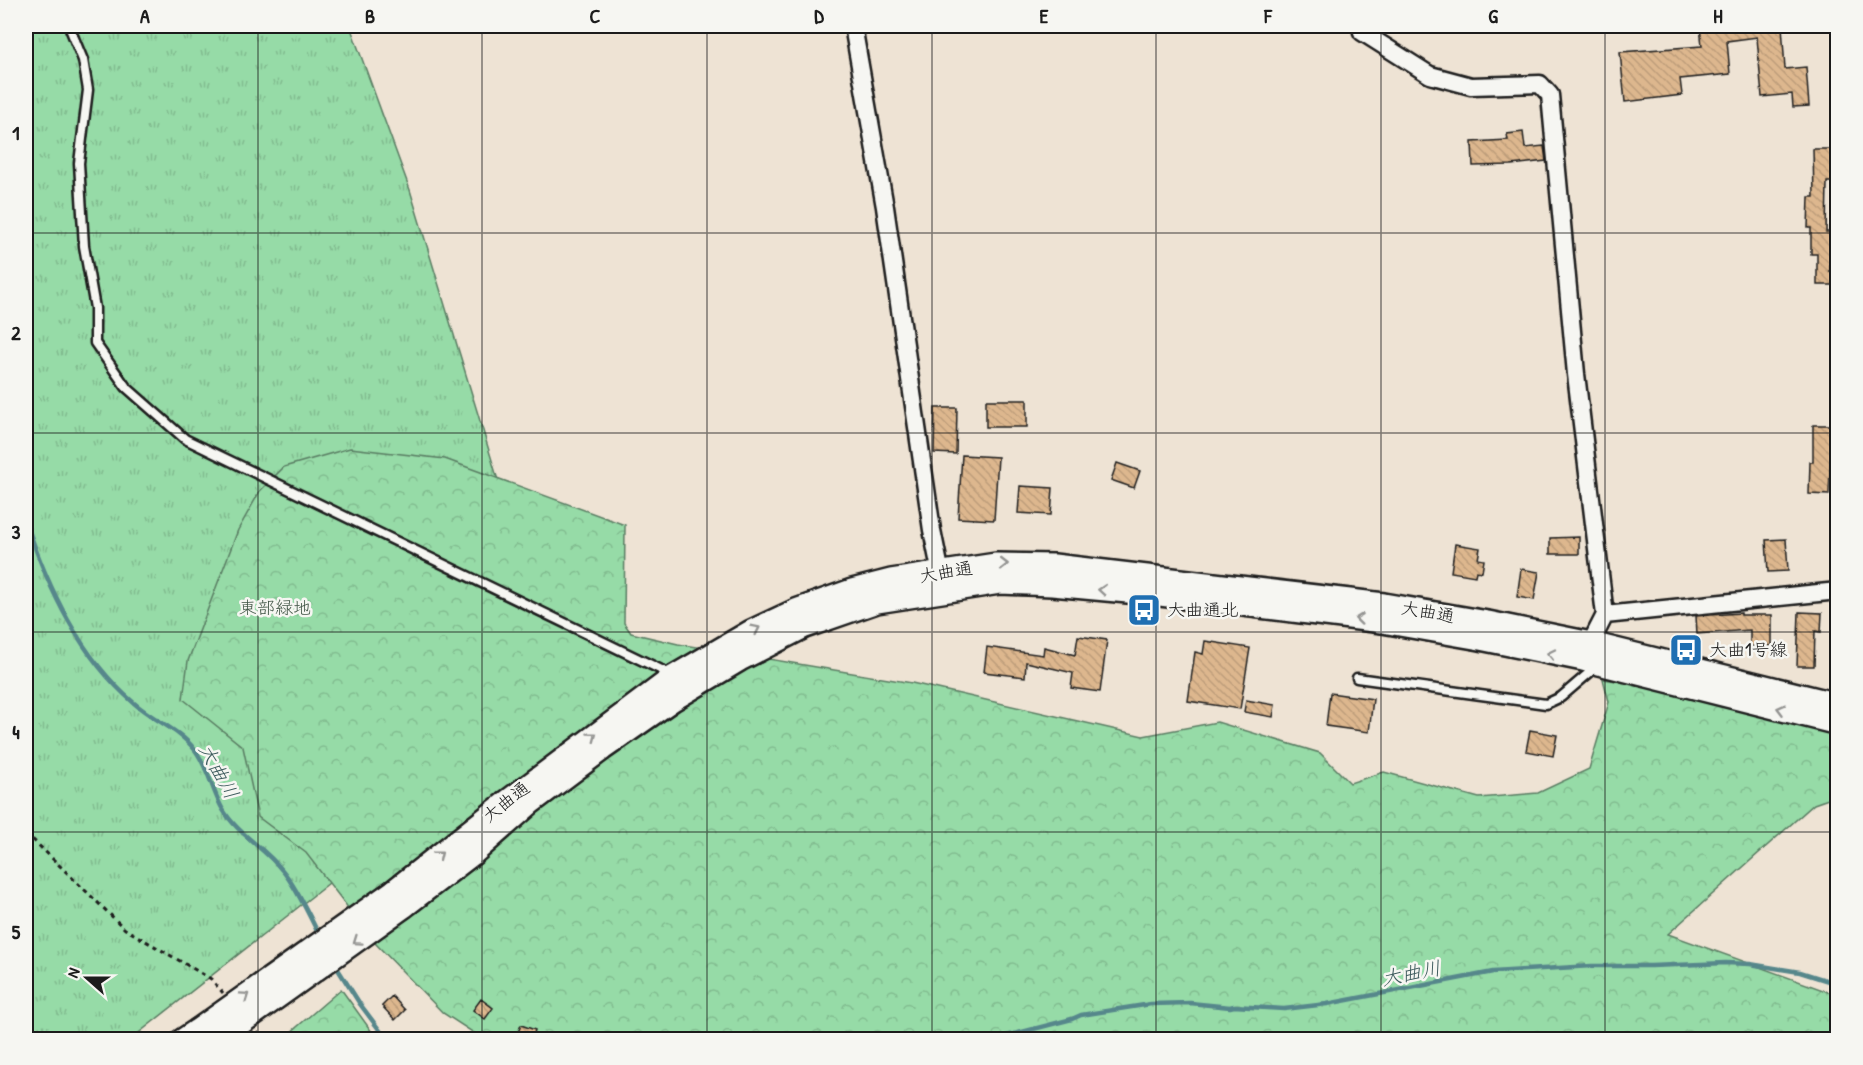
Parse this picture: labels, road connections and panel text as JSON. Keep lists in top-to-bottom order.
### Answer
{
  "streets": {
    "street": ["大曲通"]
  },
  "water": ["大曲川"],
  "parks": ["東部緑地"],
  "places": {
    "bus stop": ["大曲通北", "大曲1号線"]
  },
  "north": "left",
  "grid": {
    "columns": [
      "A",
      "B",
      "C",
      "D",
      "E",
      "F",
      "G",
      "H"
    ],
    "rows": [
      "1",
      "2",
      "3",
      "4",
      "5"
    ]
  }
}
